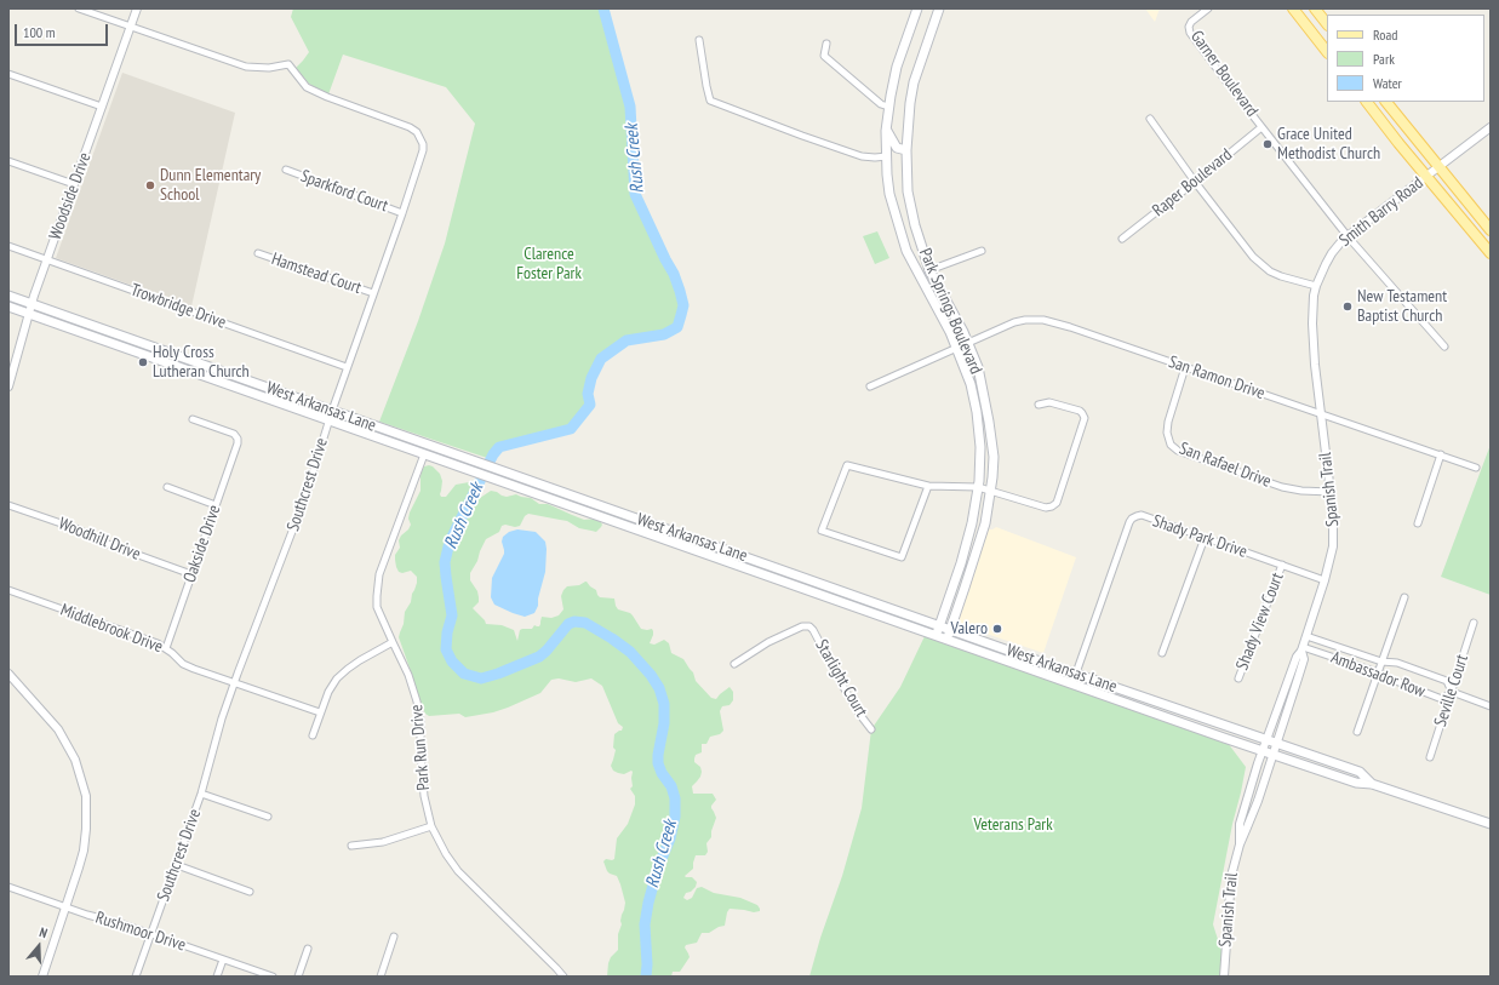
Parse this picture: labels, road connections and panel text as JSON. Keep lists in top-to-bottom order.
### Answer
{
  "streets": {
    "main road": ["Park Springs Boulevard", "West Arkansas Lane"],
    "street": [
      "Garner Boulevard",
      "Raper Boulevard",
      "Sparkford Court",
      "Woodside Drive",
      "Smith Barry Road",
      "Hamstead Court",
      "Trowbridge Drive",
      "San Ramon Drive",
      "San Rafael Drive",
      "Southcrest Drive",
      "Spanish Trail",
      "Shady Park Drive",
      "Woodhill Drive",
      "Oakside Drive",
      "Shady View Court",
      "Middlebrook Drive",
      "Ambassador Row",
      "Starlight Court",
      "Seville Court",
      "Park Run Drive",
      "Rushmoor Drive"
    ]
  },
  "crossings": [
    ["Garner Boulevard", "Raper Boulevard"],
    ["Garner Boulevard", "Smith Barry Road"],
    ["Sparkford Court", "Southcrest Drive"],
    ["Woodside Drive", "Trowbridge Drive"],
    ["Woodside Drive", "West Arkansas Lane"],
    ["Woodside Drive", "Southcrest Drive"],
    ["Smith Barry Road", "Spanish Trail"],
    ["Hamstead Court", "Southcrest Drive"],
    ["Trowbridge Drive", "Southcrest Drive"],
    ["Park Springs Boulevard", "San Ramon Drive"],
    ["Park Springs Boulevard", "West Arkansas Lane"],
    ["San Ramon Drive", "San Rafael Drive"],
    ["San Ramon Drive", "Spanish Trail"],
    ["West Arkansas Lane", "Southcrest Drive"],
    ["West Arkansas Lane", "Spanish Trail"],
    ["West Arkansas Lane", "Shady Park Drive"],
    ["West Arkansas Lane", "Park Run Drive"],
    ["San Rafael Drive", "Spanish Trail"],
    ["Southcrest Drive", "Middlebrook Drive"],
    ["Southcrest Drive", "Rushmoor Drive"],
    ["Spanish Trail", "Shady Park Drive"],
    ["Spanish Trail", "Ambassador Row"],
    ["Shady Park Drive", "Shady View Court"],
    ["Woodhill Drive", "Oakside Drive"],
    ["Oakside Drive", "Middlebrook Drive"],
    ["Ambassador Row", "Seville Court"]
  ],
  "water": ["Rush Creek"],
  "parks": ["Clarence Foster Park", "Veterans Park"],
  "places": [
    "Grace United Methodist Church",
    "Dunn Elementary School",
    "New Testament Baptist Church",
    "Holy Cross Lutheran Church",
    "Valero"
  ],
  "legend": ["Road", "Park", "Water"],
  "scale_bar": "100 m",
  "north": "top"
}
